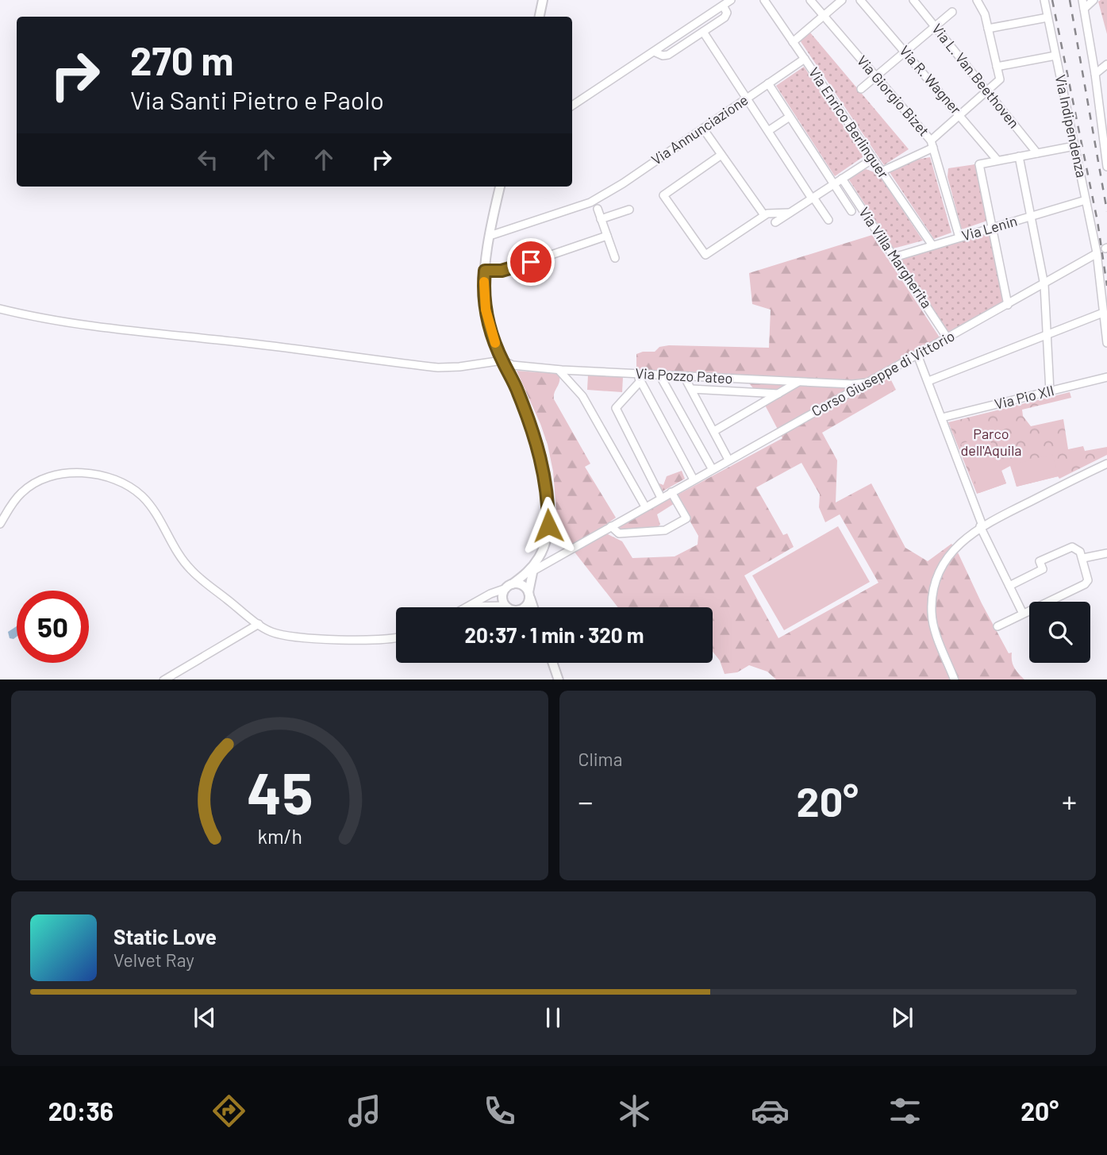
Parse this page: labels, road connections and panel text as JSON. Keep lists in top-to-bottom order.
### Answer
{
  "streets": {
    "street": [
      "Via L. Van Beethoven",
      "Via R. Wagner",
      "Via Giorgio Bizet",
      "Via Enrico Berlinguer",
      "Via Indipendenza",
      "Via Annunciazione",
      "Via Lenin",
      "Via Villa Margherita",
      "Corso Giuseppe di Vittorio",
      "Via Pozzo Pateo",
      "Via Pio XII"
    ]
  },
  "crossings": [
    ["Via Giorgio Bizet", "Via Lenin"],
    ["Via Enrico Berlinguer", "Via Annunciazione"],
    ["Via Enrico Berlinguer", "Via Lenin"],
    ["Via Indipendenza", "Via Lenin"],
    ["Via Indipendenza", "Corso Giuseppe di Vittorio"],
    ["Via Annunciazione", "Via Villa Margherita"],
    ["Via Lenin", "Via Villa Margherita"],
    ["Via Villa Margherita", "Corso Giuseppe di Vittorio"],
    ["Corso Giuseppe di Vittorio", "Via Pozzo Pateo"]
  ],
  "parks": ["Parco dell'Aquila"],
  "page": {
    "turn": ["270 m", "Via Santi Pietro e Paolo"],
    "limit": "50",
    "trip": "20:37 · 1 min · 320 m",
    "tile": "Clima",
    "heat": ["−", "20°", "+"],
    "song": ["Static Love", "Velvet Ray"],
    "tabs": ["20:36", "20°"],
    "gauge": ["45", "km/h"]
  }
}
